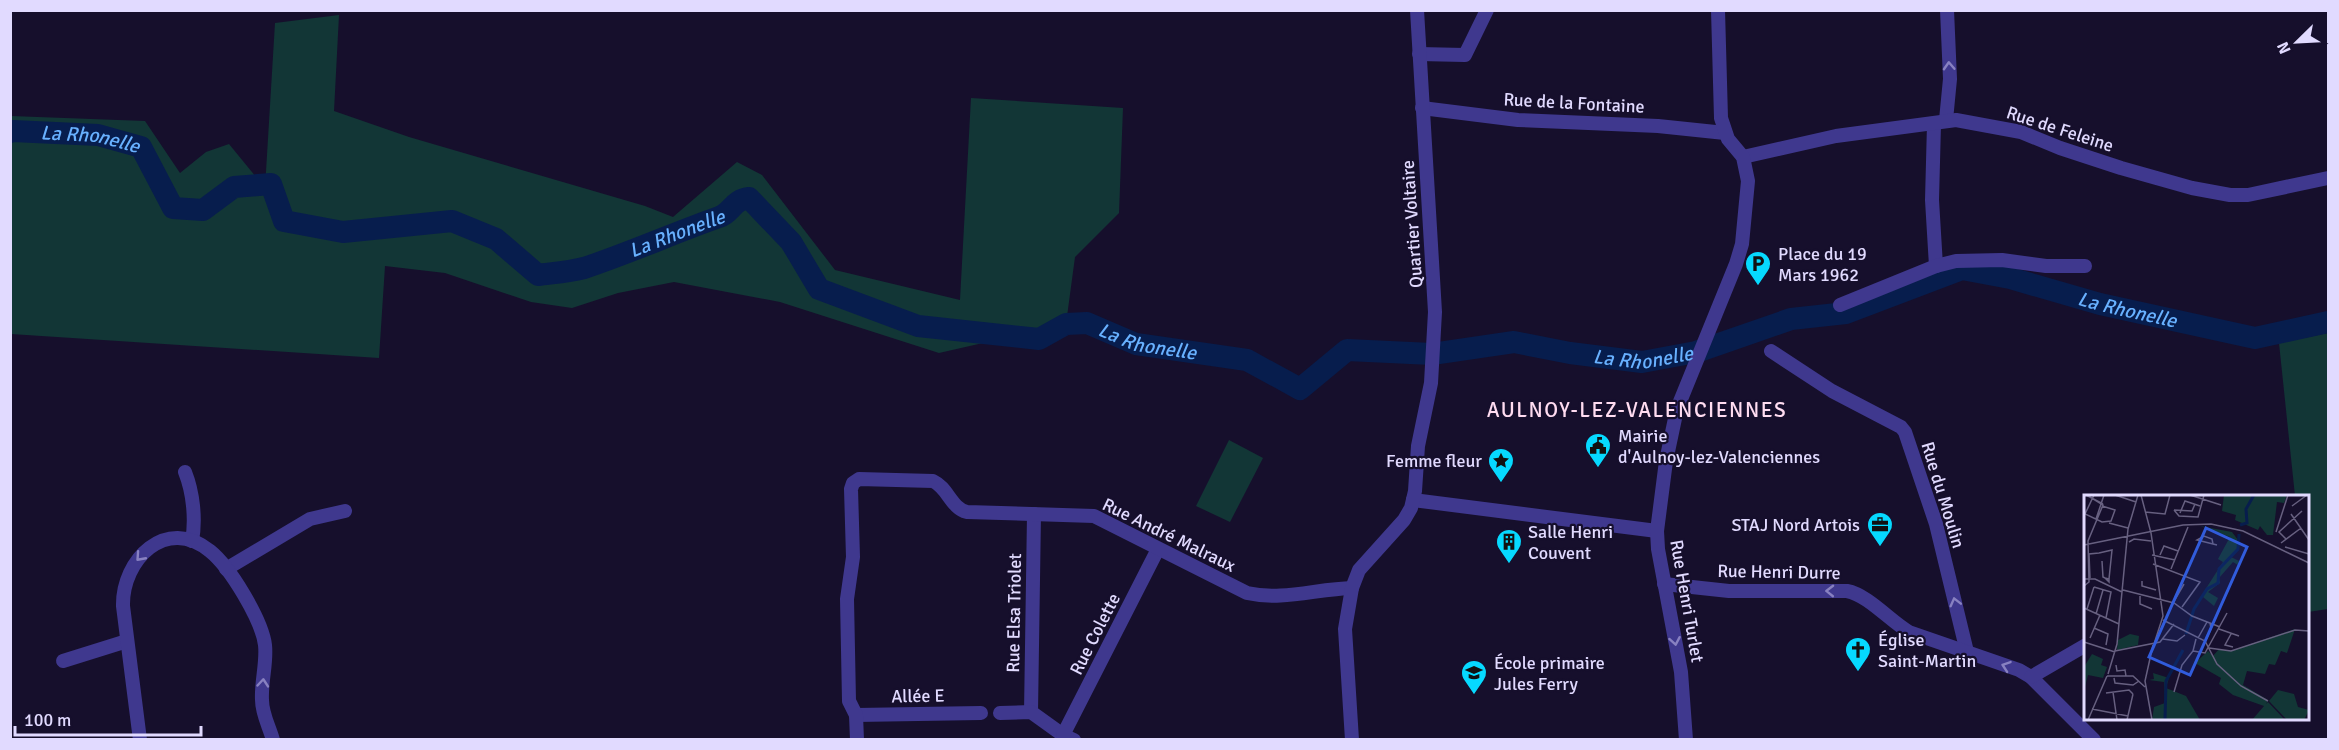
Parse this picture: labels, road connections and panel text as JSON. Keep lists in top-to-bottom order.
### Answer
{
  "streets": {
    "street": [
      "Rue de la Fontaine",
      "Rue de Feleine",
      "Quartier Voltaire",
      "Rue du Moulin",
      "Rue André Malraux",
      "Rue Henri Durre",
      "Rue Henri Turlet",
      "Rue Elsa Triolet",
      "Rue Colette",
      "Allée E"
    ]
  },
  "crossings": [
    ["Rue de la Fontaine", "Quartier Voltaire"],
    ["Rue de Feleine", "Rue Henri Turlet"],
    ["Rue du Moulin", "Rue Henri Durre"],
    ["Rue André Malraux", "Rue Elsa Triolet"],
    ["Rue André Malraux", "Rue Colette"],
    ["Rue André Malraux", "Allée E"],
    ["Rue Henri Durre", "Rue Henri Turlet"]
  ],
  "one_way": ["Rue du Moulin", "Rue Henri Durre"],
  "districts": ["AULNOY-LEZ-VALENCIENNES"],
  "water": ["La Rhonelle"],
  "places": {
    "parking": ["Place du 19 Mars 1962"],
    "public building": ["Mairie d'Aulnoy-lez-Valenciennes"],
    "place": ["Femme fleur"],
    "office": ["STAJ Nord Artois"],
    "building": ["Salle Henri Couvent"],
    "church": ["Église Saint-Martin"],
    "school or university": ["École primaire Jules Ferry"]
  },
  "scale_bar": "100 m",
  "north": "bottom left"
}
